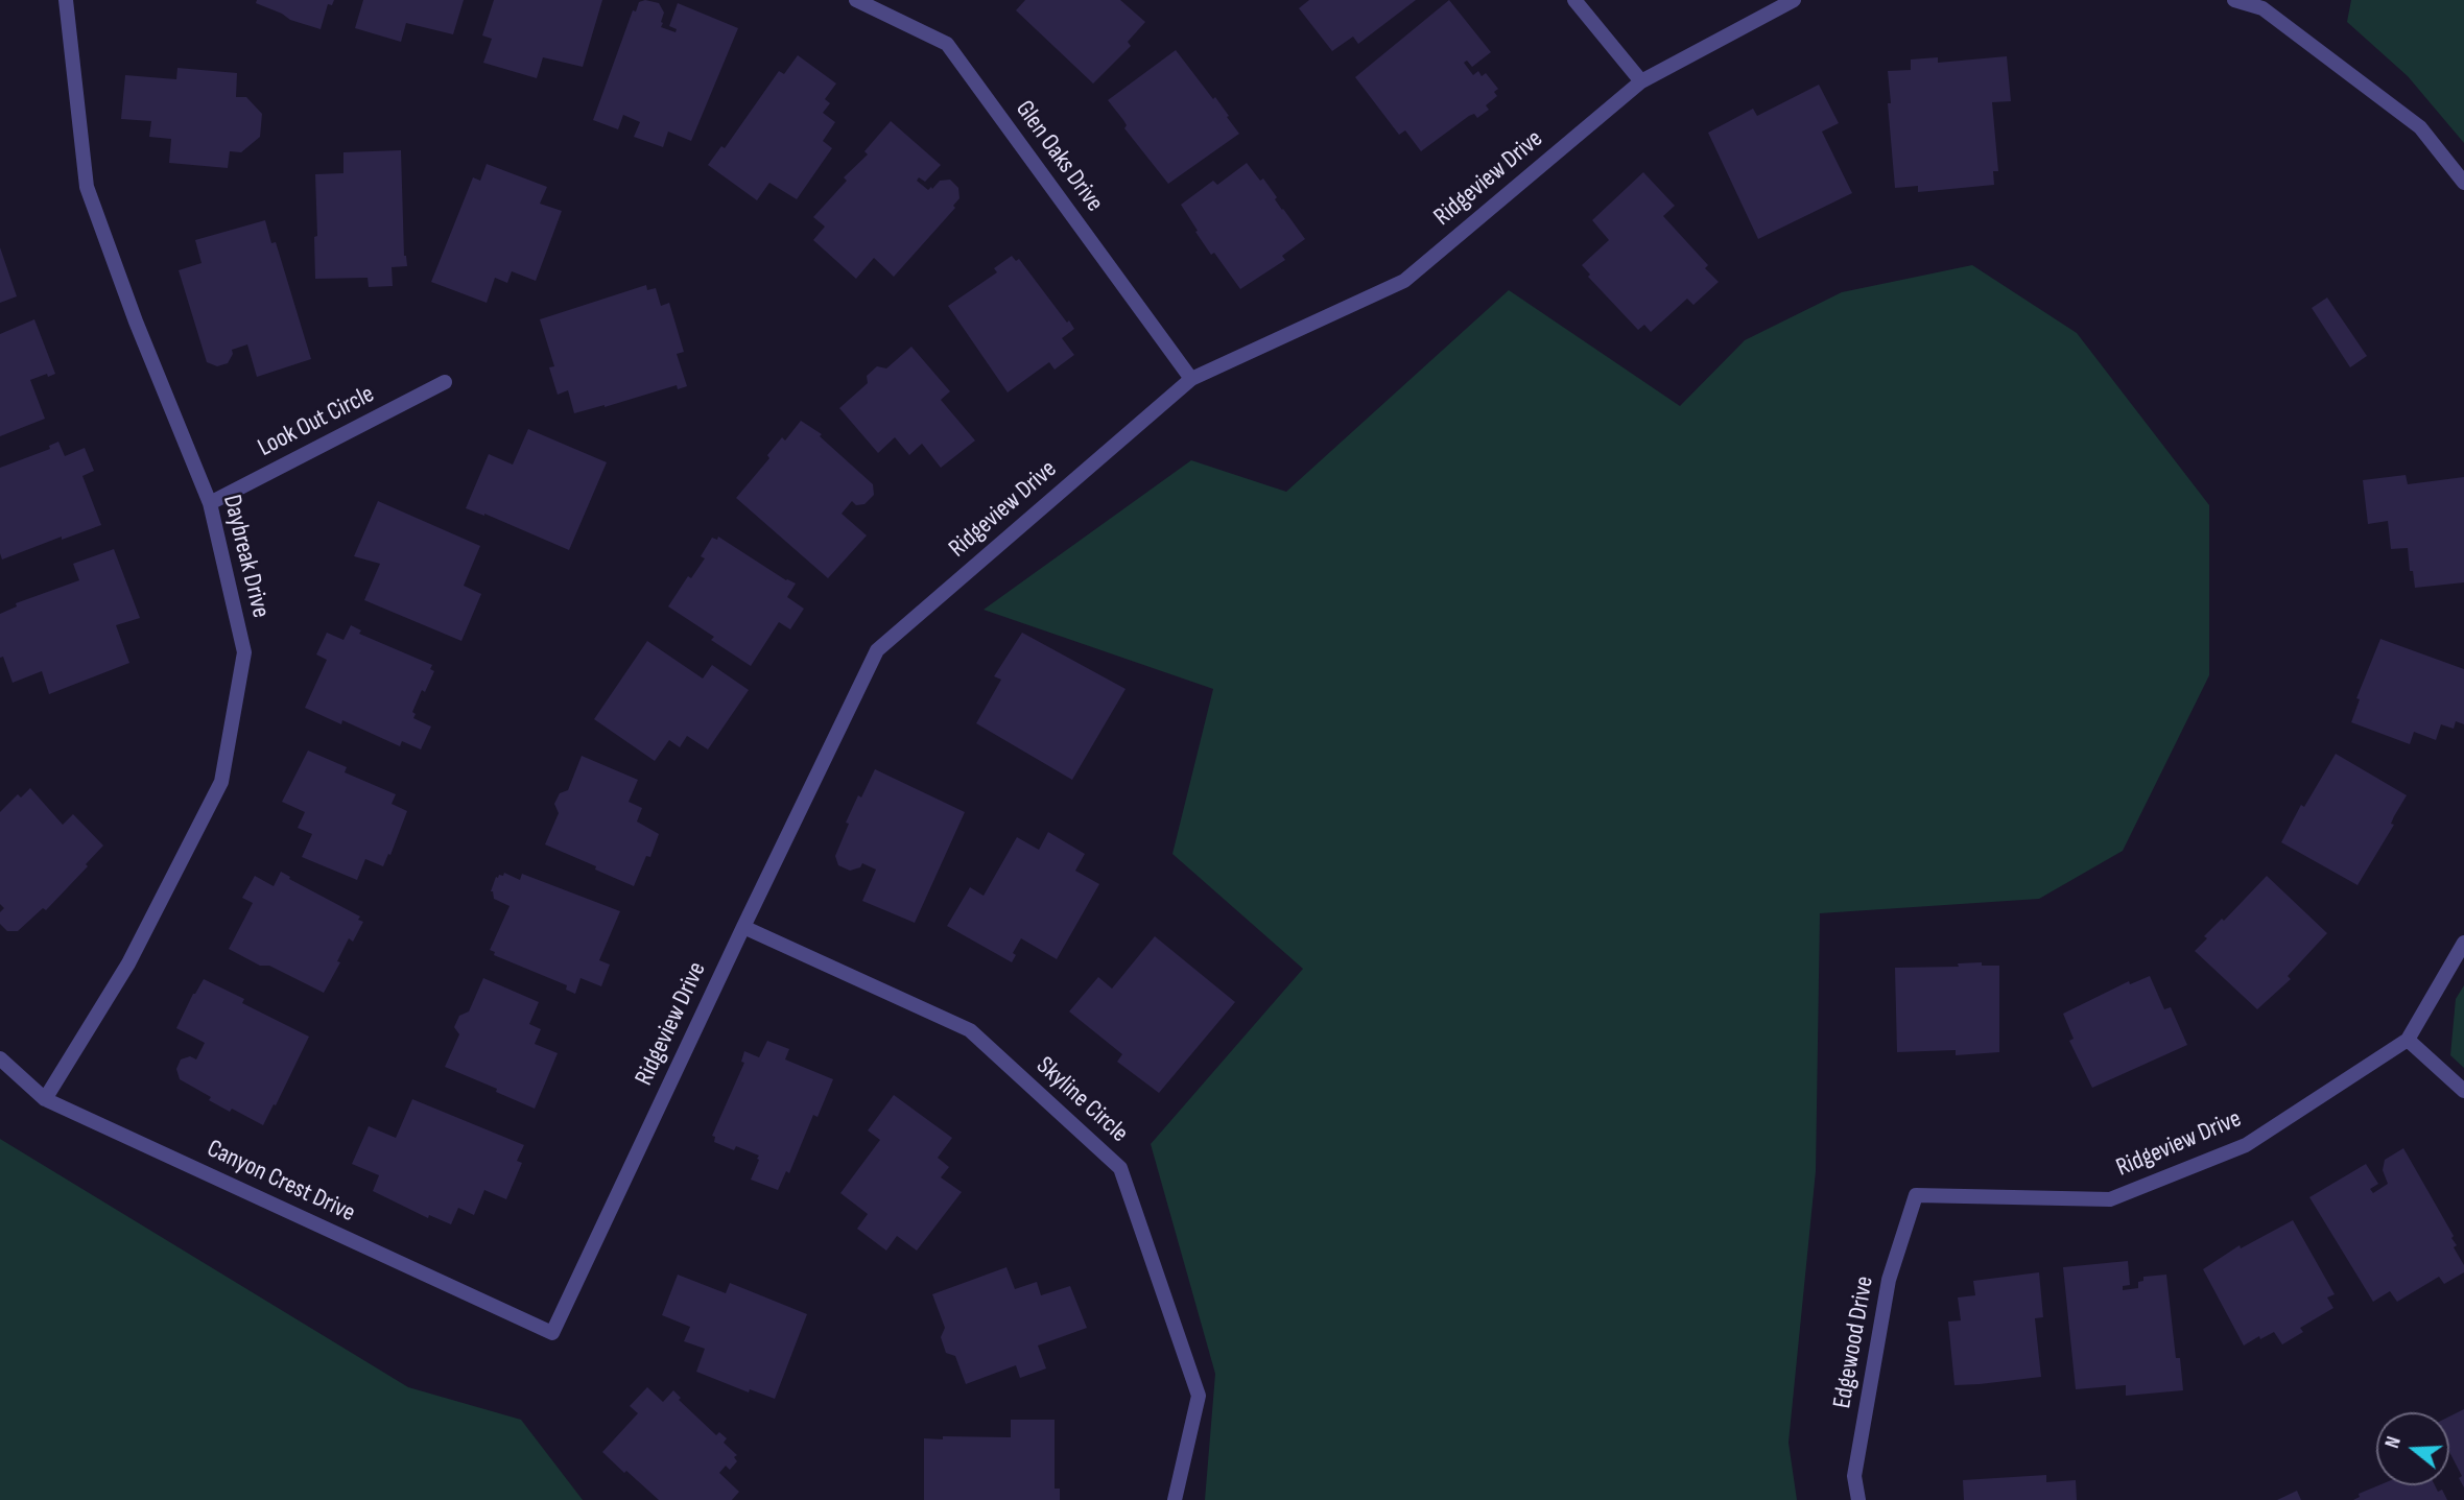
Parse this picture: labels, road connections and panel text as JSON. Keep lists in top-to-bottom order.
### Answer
{
  "streets": {
    "street": [
      "Glen Oaks Drive",
      "Ridgeview Drive",
      "Look Out Circle",
      "Daybreak Drive",
      "Skyline Circle",
      "Canyon Crest Drive",
      "Edgewood Drive"
    ]
  },
  "crossings": [
    ["Glen Oaks Drive", "Ridgeview Drive"],
    ["Ridgeview Drive", "Skyline Circle"],
    ["Ridgeview Drive", "Canyon Crest Drive"],
    ["Ridgeview Drive", "Edgewood Drive"],
    ["Look Out Circle", "Daybreak Drive"],
    ["Daybreak Drive", "Canyon Crest Drive"]
  ],
  "north": "left"
}
